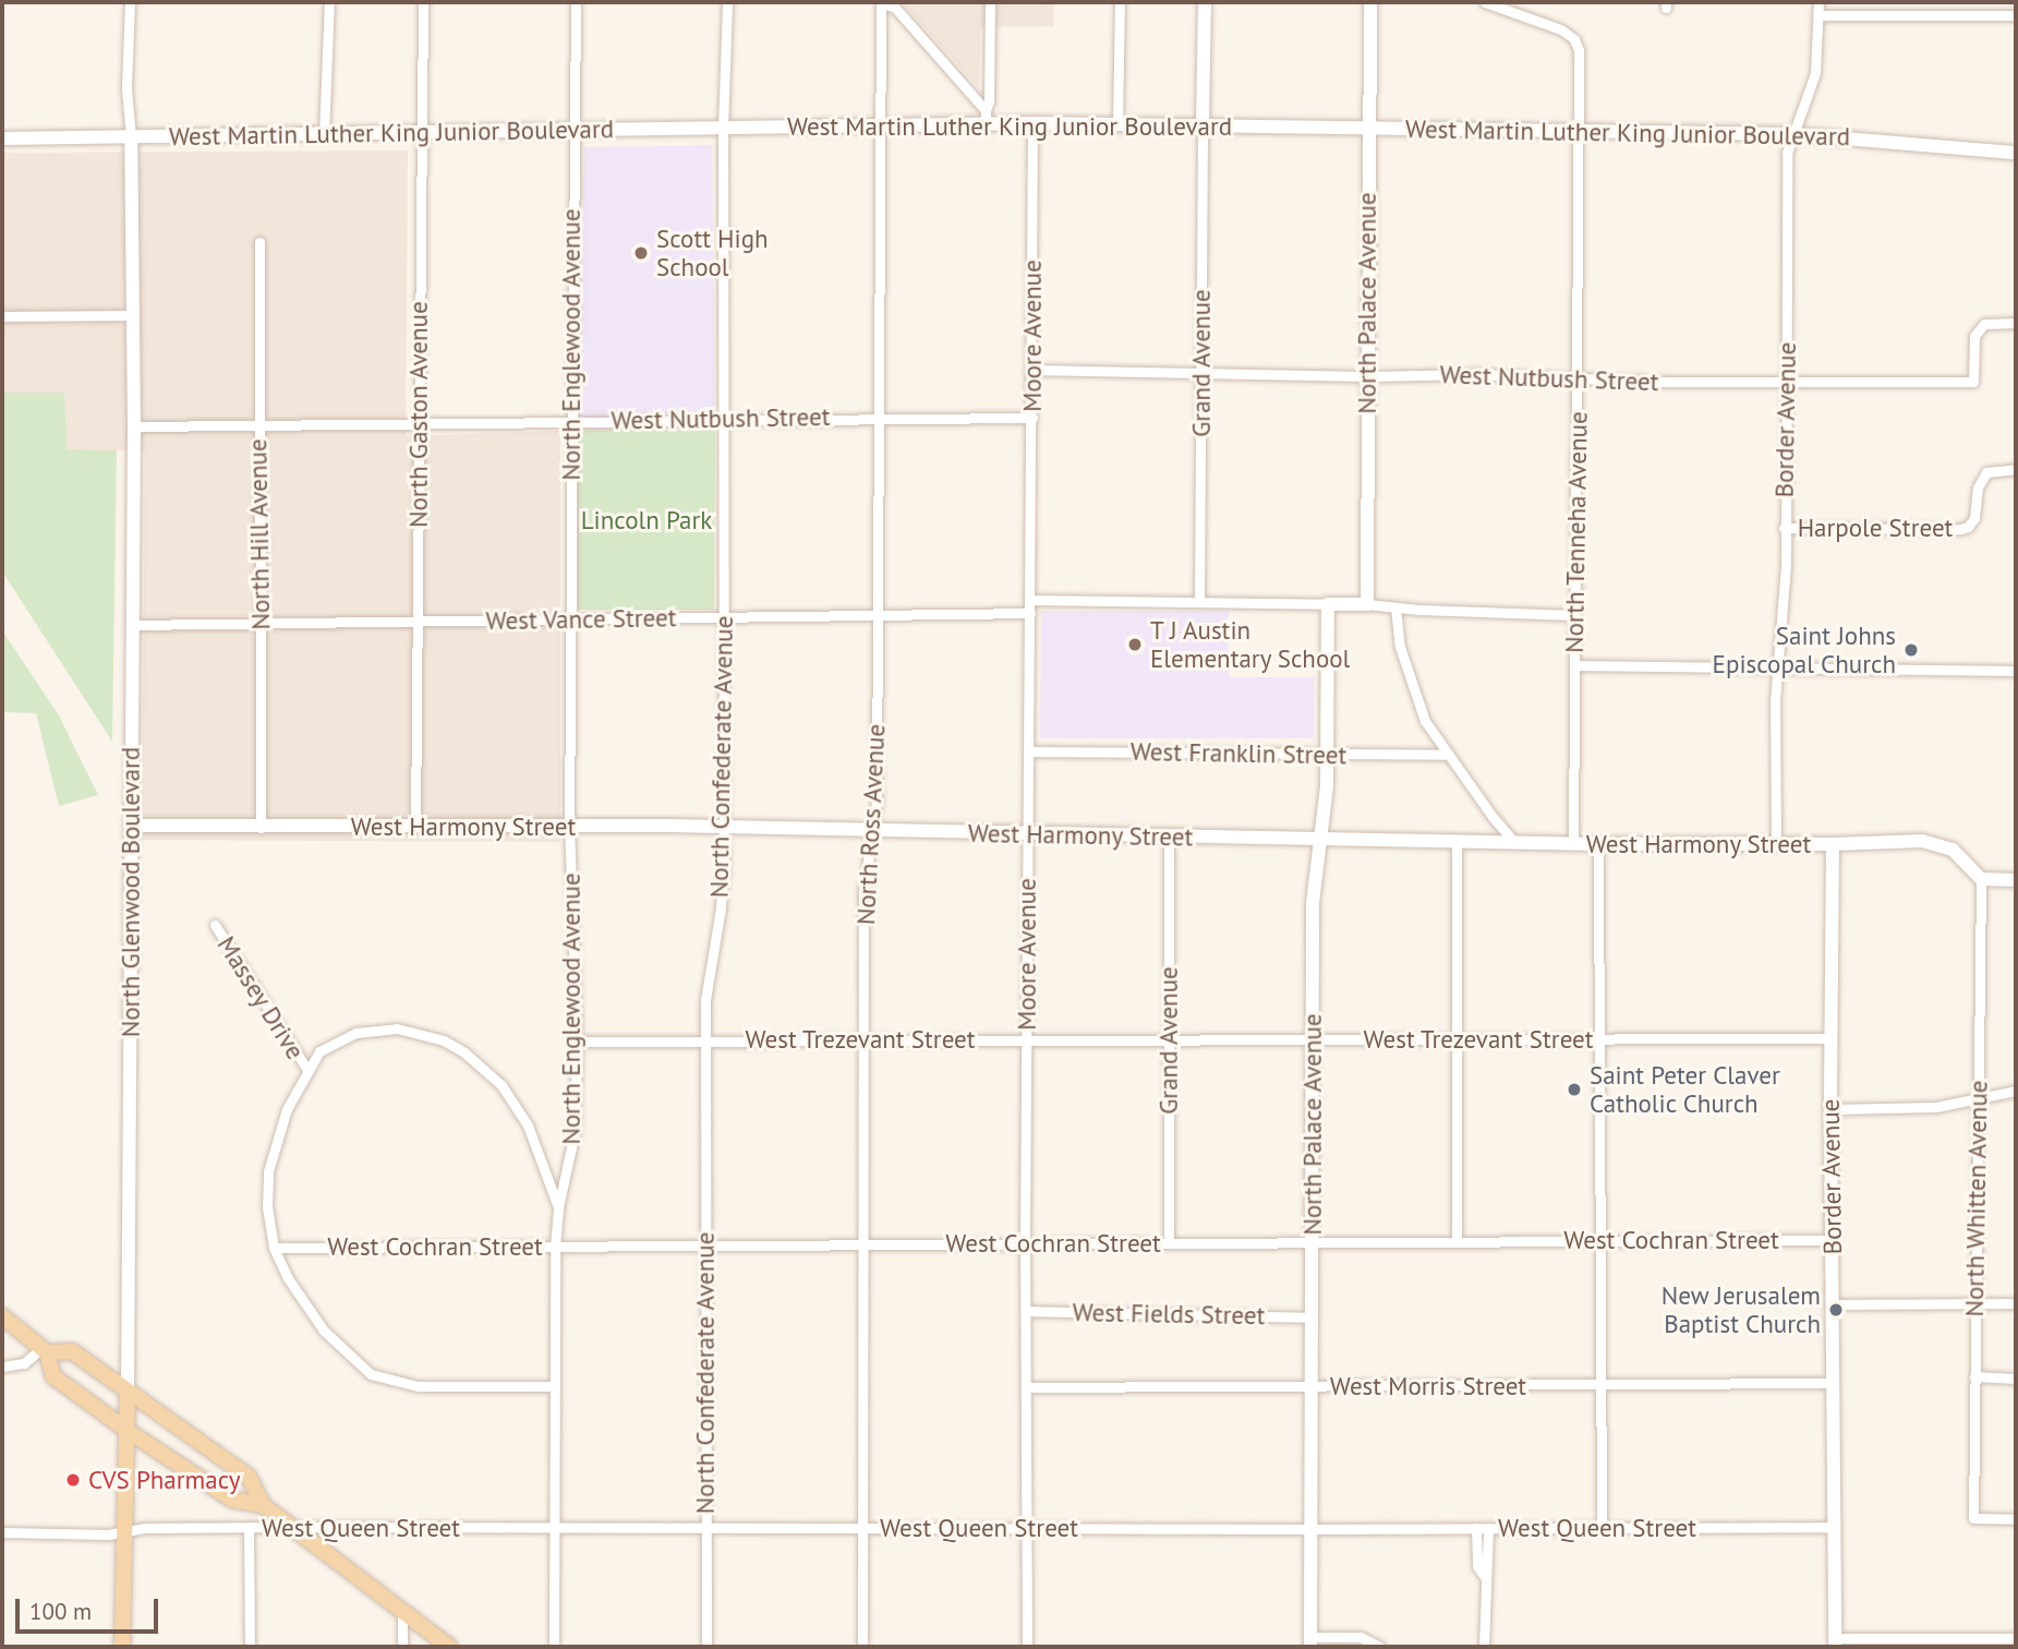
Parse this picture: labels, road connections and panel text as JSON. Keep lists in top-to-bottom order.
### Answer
{
  "streets": {
    "main road": ["North Glenwood Boulevard"],
    "street": [
      "West Martin Luther King Junior Boulevard",
      "North Palace Avenue",
      "Moore Avenue",
      "North Englewood Avenue",
      "Grand Avenue",
      "West Nutbush Street",
      "North Gaston Avenue",
      "Border Avenue",
      "Harpole Street",
      "North Tenneha Avenue",
      "North Hill Avenue",
      "West Vance Street",
      "West Franklin Street",
      "North Confederate Avenue",
      "North Ross Avenue",
      "West Harmony Street",
      "Massey Drive",
      "West Trezevant Street",
      "North Whitten Avenue",
      "West Cochran Street",
      "West Fields Street",
      "West Morris Street",
      "West Queen Street"
    ]
  },
  "crossings": [
    ["West Martin Luther King Junior Boulevard", "North Palace Avenue"],
    ["West Martin Luther King Junior Boulevard", "Moore Avenue"],
    ["West Martin Luther King Junior Boulevard", "North Englewood Avenue"],
    ["West Martin Luther King Junior Boulevard", "Grand Avenue"],
    ["West Martin Luther King Junior Boulevard", "North Gaston Avenue"],
    ["West Martin Luther King Junior Boulevard", "Border Avenue"],
    ["West Martin Luther King Junior Boulevard", "North Tenneha Avenue"],
    ["West Martin Luther King Junior Boulevard", "North Confederate Avenue"],
    ["West Martin Luther King Junior Boulevard", "North Ross Avenue"],
    ["West Martin Luther King Junior Boulevard", "North Glenwood Boulevard"],
    ["North Palace Avenue", "West Nutbush Street"],
    ["North Palace Avenue", "West Franklin Street"],
    ["North Palace Avenue", "West Harmony Street"],
    ["North Palace Avenue", "West Trezevant Street"],
    ["North Palace Avenue", "West Cochran Street"],
    ["North Palace Avenue", "West Fields Street"],
    ["North Palace Avenue", "West Morris Street"],
    ["North Palace Avenue", "West Queen Street"],
    ["Moore Avenue", "West Nutbush Street"],
    ["Moore Avenue", "West Vance Street"],
    ["Moore Avenue", "West Franklin Street"],
    ["Moore Avenue", "West Harmony Street"],
    ["Moore Avenue", "West Trezevant Street"],
    ["Moore Avenue", "West Cochran Street"],
    ["Moore Avenue", "West Fields Street"],
    ["Moore Avenue", "West Morris Street"],
    ["Moore Avenue", "West Queen Street"],
    ["North Englewood Avenue", "West Nutbush Street"],
    ["North Englewood Avenue", "West Vance Street"],
    ["North Englewood Avenue", "West Harmony Street"],
    ["North Englewood Avenue", "West Trezevant Street"],
    ["North Englewood Avenue", "West Cochran Street"],
    ["North Englewood Avenue", "West Queen Street"],
    ["Grand Avenue", "West Nutbush Street"],
    ["Grand Avenue", "West Harmony Street"],
    ["Grand Avenue", "West Trezevant Street"],
    ["Grand Avenue", "West Cochran Street"],
    ["West Nutbush Street", "North Gaston Avenue"],
    ["West Nutbush Street", "Border Avenue"],
    ["West Nutbush Street", "North Tenneha Avenue"],
    ["West Nutbush Street", "North Hill Avenue"],
    ["West Nutbush Street", "North Confederate Avenue"],
    ["West Nutbush Street", "North Ross Avenue"],
    ["West Nutbush Street", "North Glenwood Boulevard"],
    ["North Gaston Avenue", "West Vance Street"],
    ["North Gaston Avenue", "West Harmony Street"],
    ["Border Avenue", "Harpole Street"],
    ["Border Avenue", "West Harmony Street"],
    ["Border Avenue", "West Trezevant Street"],
    ["Border Avenue", "West Cochran Street"],
    ["Border Avenue", "West Morris Street"],
    ["Border Avenue", "West Queen Street"],
    ["North Tenneha Avenue", "West Harmony Street"],
    ["North Hill Avenue", "West Vance Street"],
    ["North Hill Avenue", "West Harmony Street"],
    ["West Vance Street", "North Confederate Avenue"],
    ["West Vance Street", "North Ross Avenue"],
    ["West Vance Street", "North Glenwood Boulevard"],
    ["North Confederate Avenue", "West Harmony Street"],
    ["North Confederate Avenue", "West Trezevant Street"],
    ["North Confederate Avenue", "West Cochran Street"],
    ["North Confederate Avenue", "West Queen Street"],
    ["North Ross Avenue", "West Harmony Street"],
    ["North Ross Avenue", "West Trezevant Street"],
    ["North Ross Avenue", "West Cochran Street"],
    ["North Ross Avenue", "West Queen Street"],
    ["West Harmony Street", "North Glenwood Boulevard"],
    ["West Harmony Street", "North Whitten Avenue"],
    ["North Glenwood Boulevard", "West Queen Street"]
  ],
  "parks": ["Lincoln Park"],
  "places": [
    "Scott High School",
    "T J Austin Elementary School",
    "Saint Johns Episcopal Church",
    "Saint Peter Claver Catholic Church",
    "New Jerusalem Baptist Church",
    "CVS Pharmacy"
  ],
  "scale_bar": "100 m"
}
